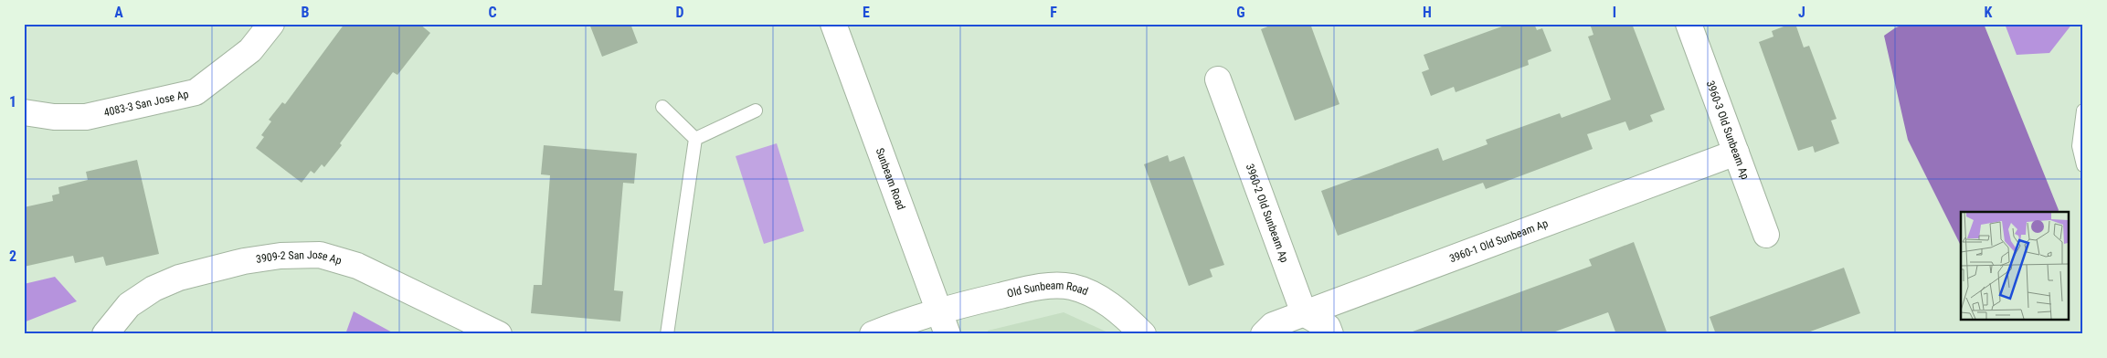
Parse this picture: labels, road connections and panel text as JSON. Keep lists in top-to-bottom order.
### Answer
{
  "streets": {
    "street": [
      "4083-3 San Jose Ap",
      "3960-3 Old Sunbeam Ap",
      "Sunbeam Road",
      "3960-2 Old Sunbeam Ap",
      "3960-1 Old Sunbeam Ap",
      "3909-2 San Jose Ap",
      "Old Sunbeam Road"
    ]
  },
  "crossings": [
    ["3960-3 Old Sunbeam Ap", "3960-1 Old Sunbeam Ap"],
    ["Sunbeam Road", "Old Sunbeam Road"],
    ["3960-2 Old Sunbeam Ap", "3960-1 Old Sunbeam Ap"]
  ],
  "grid": {
    "columns": [
      "A",
      "B",
      "C",
      "D",
      "E",
      "F",
      "G",
      "H",
      "I",
      "J",
      "K"
    ],
    "rows": ["1", "2"]
  }
}
